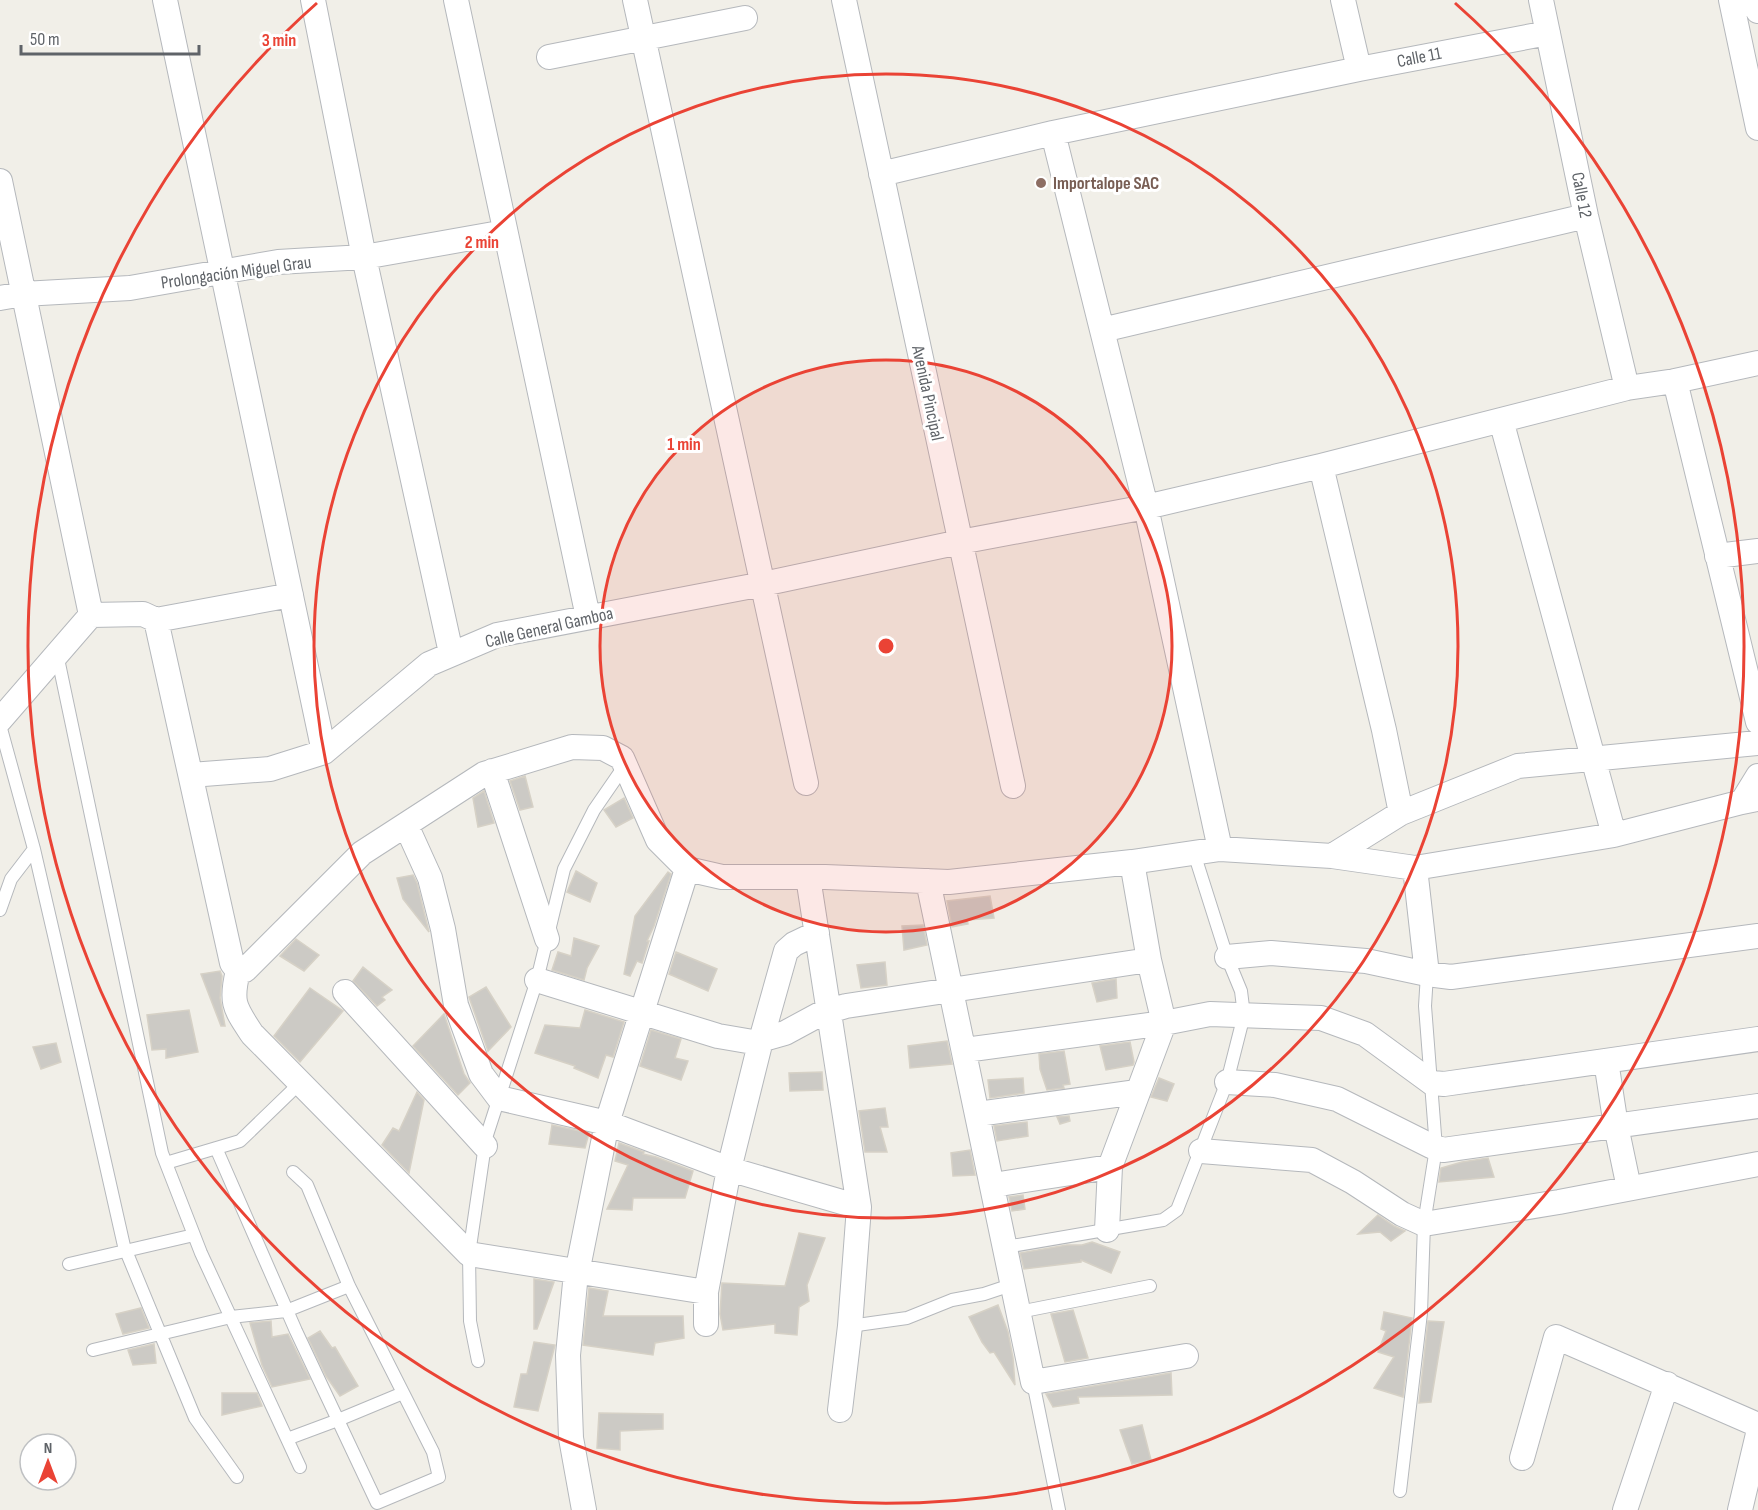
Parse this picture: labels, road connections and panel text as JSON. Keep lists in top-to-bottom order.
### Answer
{
  "streets": {
    "street": [
      "Calle 11",
      "Calle 12",
      "Prolongación Miguel Grau",
      "Avenida Pincipal",
      "Calle General Gamboa"
    ]
  },
  "crossings": [
    ["Calle 11", "Calle 12"],
    ["Calle 11", "Avenida Pincipal"],
    ["Calle 12", "Calle General Gamboa"],
    ["Avenida Pincipal", "Calle General Gamboa"]
  ],
  "places": ["Importalope SAC"],
  "scale_bar": "50 m",
  "north": "top",
  "rings": ["3 min", "2 min", "1 min"]
}
